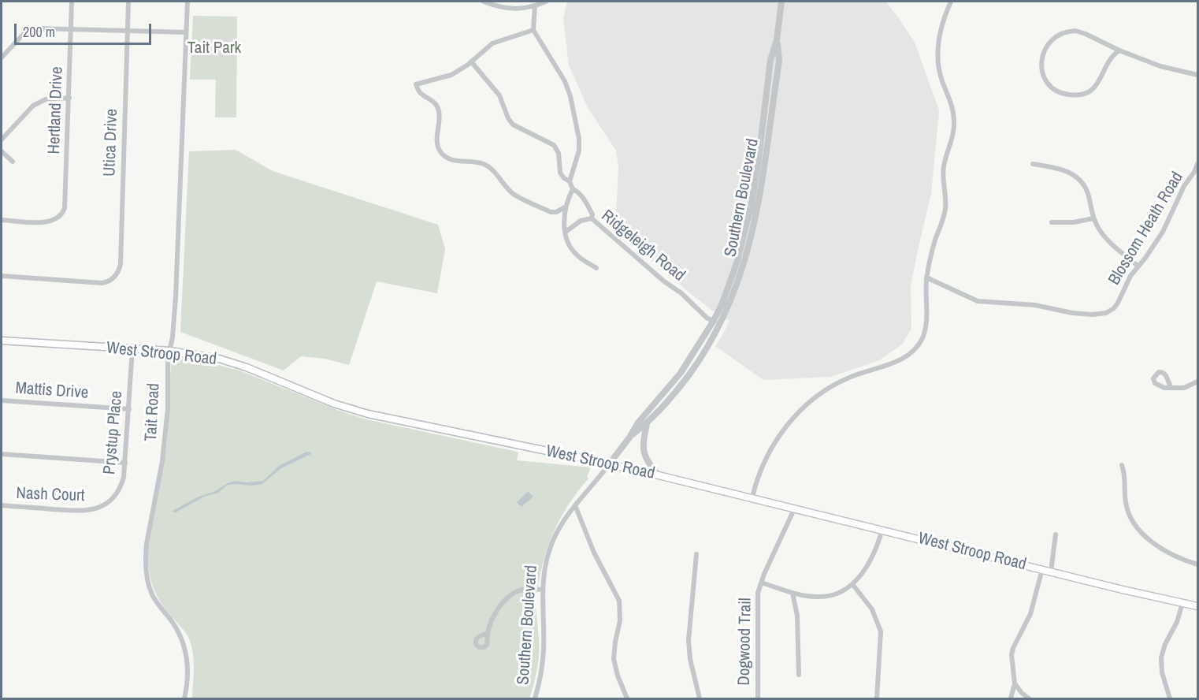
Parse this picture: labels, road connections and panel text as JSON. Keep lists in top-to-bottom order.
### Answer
{
  "streets": {
    "main road": ["West Stroop Road"],
    "street": [
      "Hertland Drive",
      "Utica Drive",
      "Southern Boulevard",
      "Blossom Heath Road",
      "Ridgeleigh Road",
      "Mattis Drive",
      "Tait Road",
      "Prystup Place",
      "Nash Court",
      "Dogwood Trail"
    ]
  },
  "crossings": [
    ["Southern Boulevard", "Ridgeleigh Road"],
    ["Southern Boulevard", "West Stroop Road"],
    ["West Stroop Road", "Tait Road"],
    ["West Stroop Road", "Prystup Place"],
    ["West Stroop Road", "Dogwood Trail"],
    ["Mattis Drive", "Prystup Place"],
    ["Prystup Place", "Nash Court"]
  ],
  "parks": ["Tait Park"],
  "scale_bar": "200 m"
}
